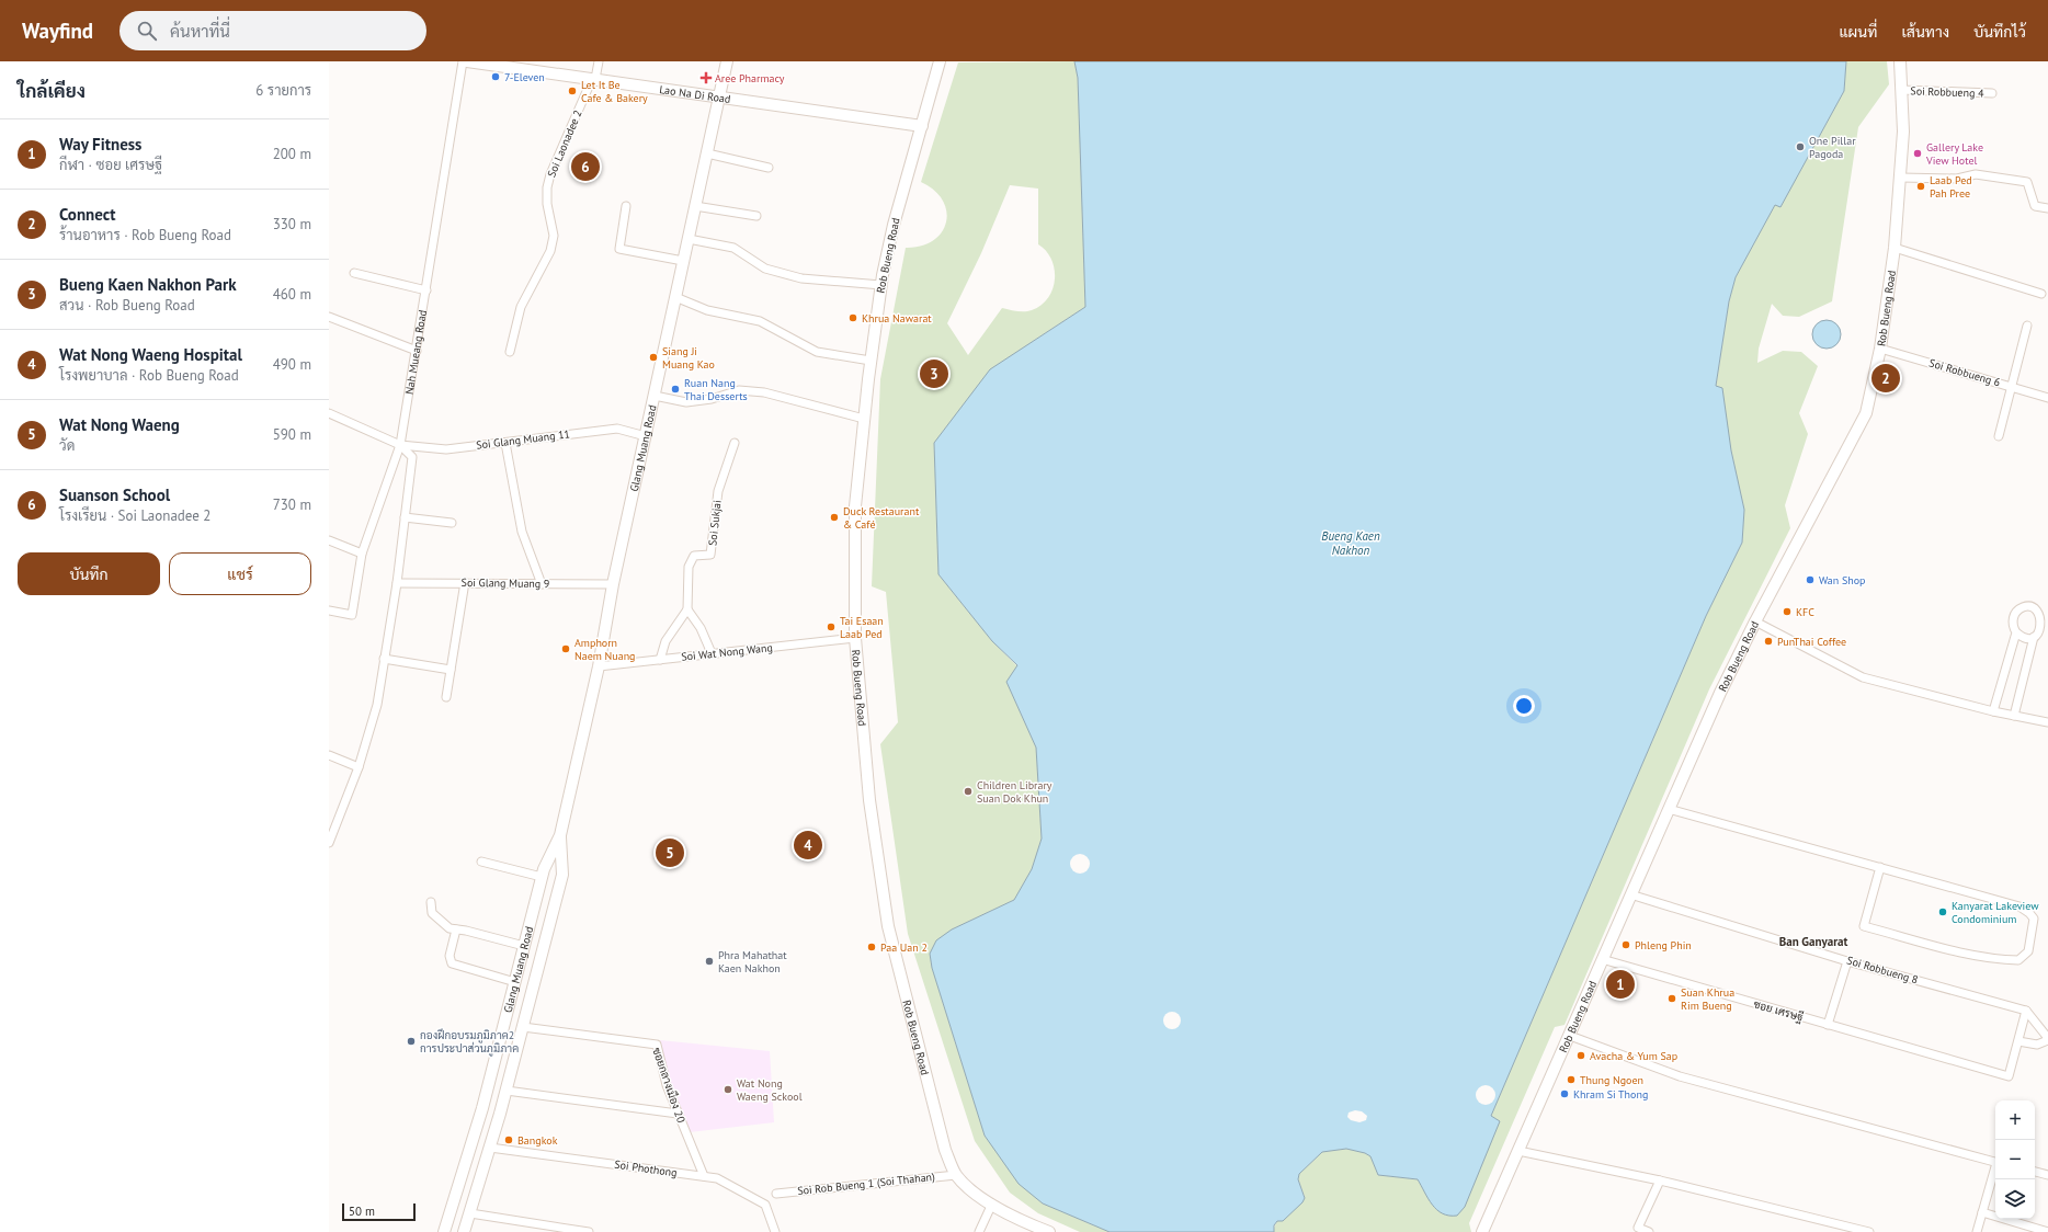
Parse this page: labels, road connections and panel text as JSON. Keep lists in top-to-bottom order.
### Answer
{
  "streets": {
    "street": [
      "Soi Robbueng 4",
      "Lao Na Di Road",
      "Soi Laonadee 2",
      "Rob Bueng Road",
      "Nah Mueang Road",
      "Soi Robbueng 6",
      "Soi Glang Muang 11",
      "Glang Muang Road",
      "Soi Sukjai",
      "Soi Glang Muang 9",
      "Soi Wat Nong Wang",
      "Soi Robbueng 8",
      "ซอย เศรษฐี",
      "ซอยกลางเมือง 20",
      "Soi Phothong",
      "Soi Rob Bueng 1 (Soi Thahan)"
    ]
  },
  "crossings": [
    ["Soi Robbueng 4", "Rob Bueng Road"],
    ["Lao Na Di Road", "Soi Laonadee 2"],
    ["Lao Na Di Road", "Rob Bueng Road"],
    ["Lao Na Di Road", "Nah Mueang Road"],
    ["Lao Na Di Road", "Glang Muang Road"],
    ["Rob Bueng Road", "Soi Robbueng 6"],
    ["Rob Bueng Road", "Soi Wat Nong Wang"],
    ["Rob Bueng Road", "Soi Robbueng 8"],
    ["Rob Bueng Road", "ซอย เศรษฐี"],
    ["Rob Bueng Road", "Soi Rob Bueng 1 (Soi Thahan)"],
    ["Nah Mueang Road", "Soi Glang Muang 11"],
    ["Soi Glang Muang 11", "Glang Muang Road"],
    ["Glang Muang Road", "Soi Glang Muang 9"],
    ["Glang Muang Road", "Soi Wat Nong Wang"],
    ["Glang Muang Road", "ซอยกลางเมือง 20"],
    ["Glang Muang Road", "Soi Phothong"],
    ["ซอยกลางเมือง 20", "Soi Phothong"]
  ],
  "districts": ["Ban Ganyarat"],
  "water": ["Bueng Kaen Nakhon"],
  "places": {
    "other": [
      "7-Eleven",
      "Let It Be Cafe & Bakery",
      "One Pillar Pagoda",
      "Gallery Lake View Hotel",
      "Laab Ped Pah Pree",
      "Khrua Nawarat",
      "Siang Ji Muang Kao",
      "Ruan Nang Thai Desserts",
      "Duck Restaurant & Café",
      "Wan Shop",
      "KFC",
      "Tai Esaan Laab Ped",
      "PunThai Coffee",
      "Amphorn Naem Nuang",
      "Children Library Suan Dok Khun",
      "Kanyarat Lakeview Condominium",
      "Phleng Phin",
      "Paa Uan 2",
      "Phra Mahathat Kaen Nakhon",
      "Suan Khrua Rim Bueng",
      "กองฝึกอบรมภูมิภาค2 การประปาส่วนภูมิภาค",
      "Avacha & Yum Sap",
      "Thung Ngoen",
      "Wat Nong Waeng Sckool",
      "Khram Si Thong",
      "Bangkok"
    ],
    "health": ["Aree Pharmacy"]
  },
  "scale_bar": "50 m",
  "page": {
    "header": "Wayfind",
    "search": "ค้นหาที่นี่",
    "nav": ["แผนที่", "เส้นทาง", "บันทึกไว้"],
    "heading": ["ใกล้เคียง", "6 รายการ"],
    "list": [
      {
        "mark": "1",
        "name": "Way Fitness",
        "note": "กีฬา · ซอย เศรษฐี",
        "value": "200 m"
      },
      {
        "mark": "2",
        "name": "Connect",
        "note": "ร้านอาหาร · Rob Bueng Road",
        "value": "330 m"
      },
      {
        "mark": "3",
        "name": "Bueng Kaen Nakhon Park",
        "note": "สวน · Rob Bueng Road",
        "value": "460 m"
      },
      {
        "mark": "4",
        "name": "Wat Nong Waeng Hospital",
        "note": "โรงพยาบาล · Rob Bueng Road",
        "value": "490 m"
      },
      {
        "mark": "5",
        "name": "Wat Nong Waeng",
        "note": "วัด",
        "value": "590 m"
      },
      {
        "mark": "6",
        "name": "Suanson School",
        "note": "โรงเรียน · Soi Laonadee 2",
        "value": "730 m"
      }
    ],
    "pins": [
      "6",
      "3",
      "2",
      "4",
      "5",
      "1"
    ],
    "buttons": ["บันทึก", "แชร์"],
    "map_buttons": ["+", "−"],
    "scale": "50 m"
  }
}
